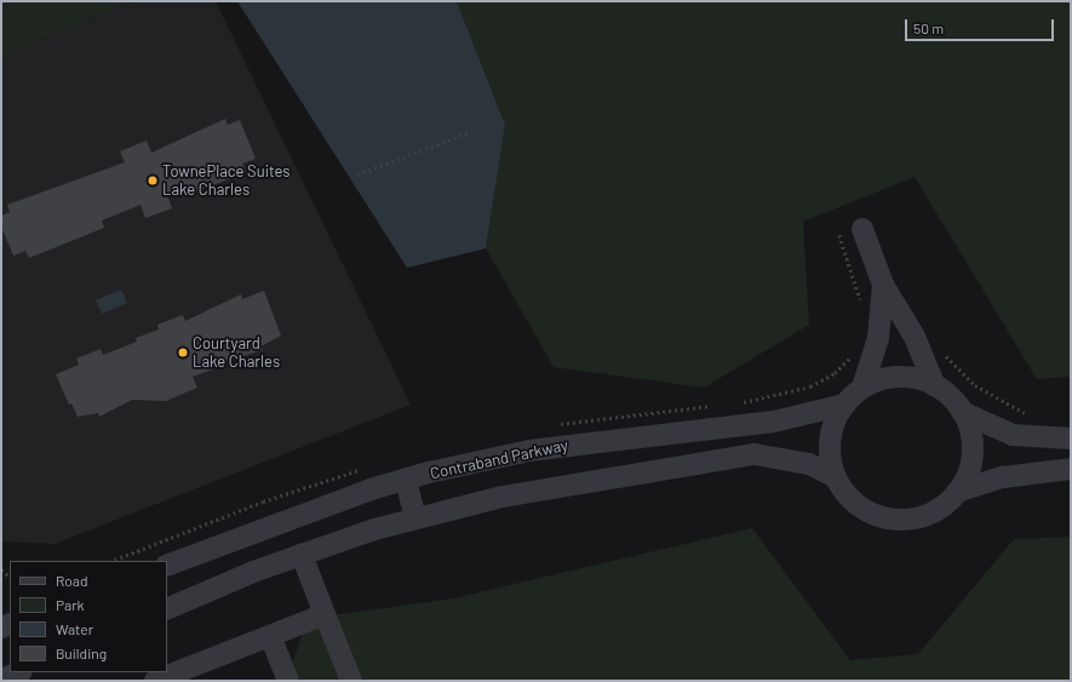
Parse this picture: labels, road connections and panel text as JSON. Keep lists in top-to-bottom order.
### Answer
{
  "streets": {
    "street": ["Contraband Parkway"]
  },
  "places": ["TownePlace Suites Lake Charles", "Courtyard Lake Charles"],
  "legend": [
    "Road",
    "Park",
    "Water",
    "Building"
  ],
  "scale_bar": "50 m"
}
